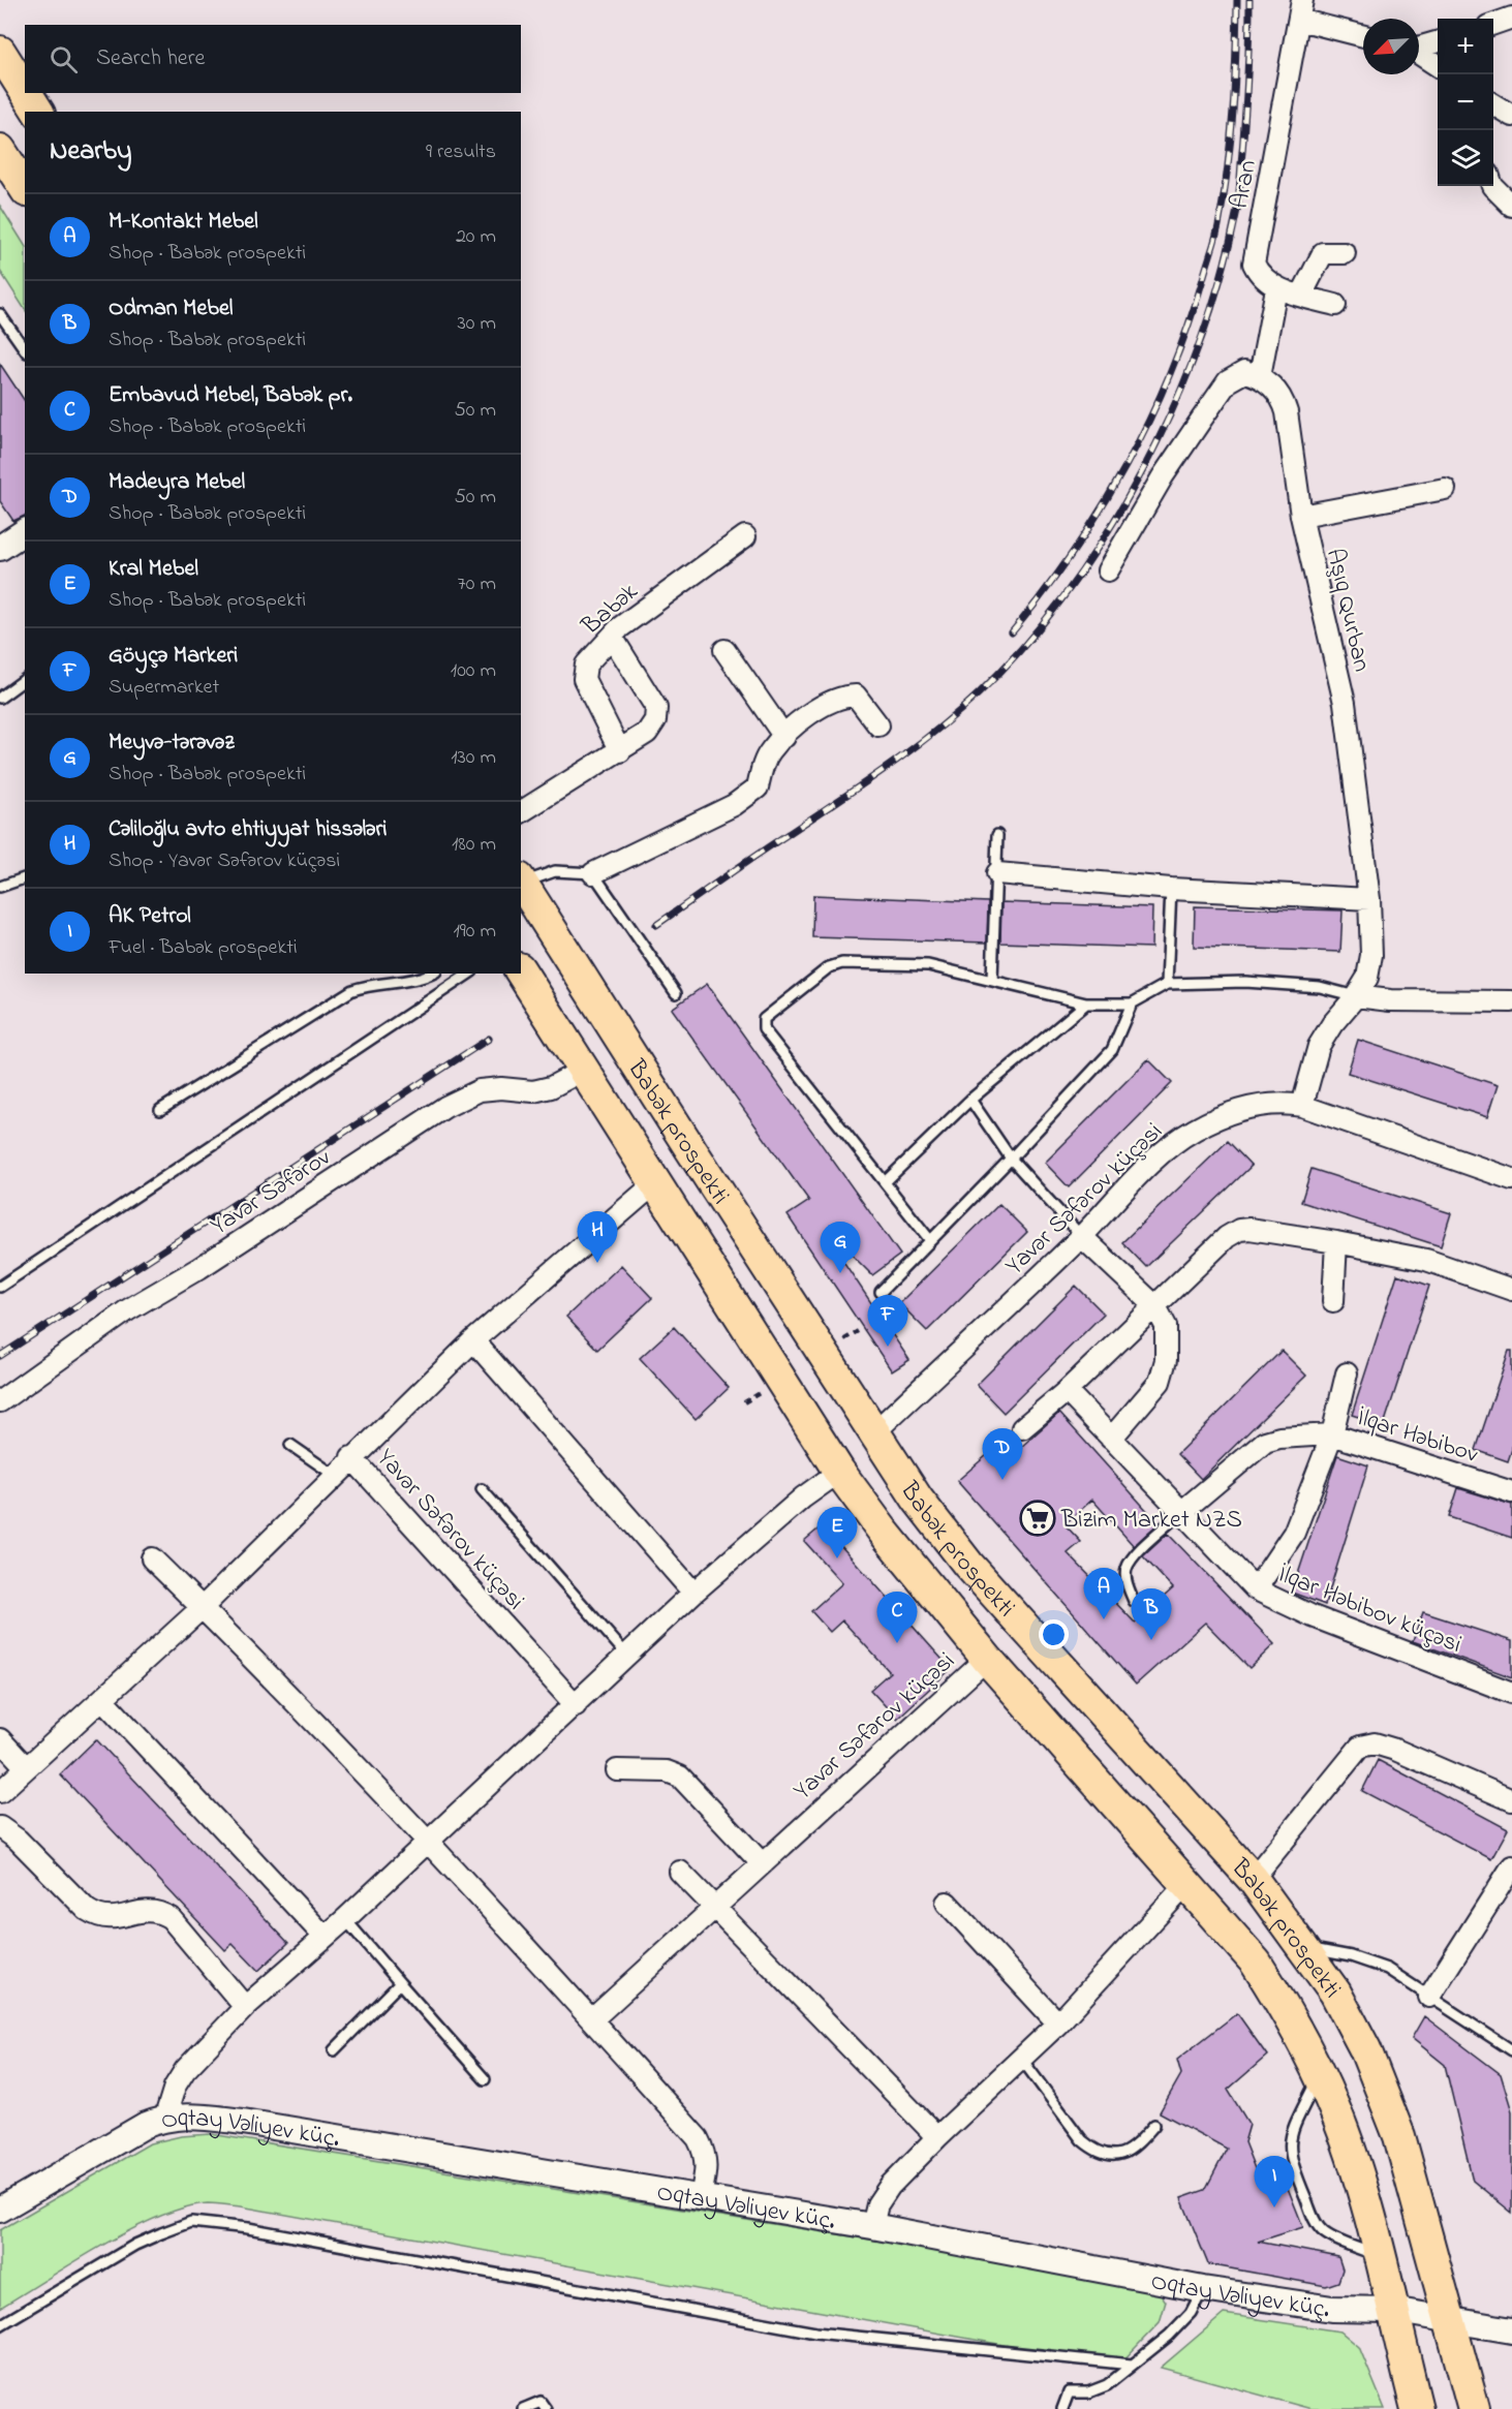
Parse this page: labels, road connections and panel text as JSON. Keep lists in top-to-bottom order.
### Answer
{
  "streets": {
    "main road": ["Babək prospekti"],
    "street": [
      "Aran",
      "Babək",
      "Aşıq Qurban",
      "Yavər Səfərov",
      "Yavər Səfərov küçəsi",
      "İlqar Həbibov",
      "İlqar Həbibov küçəsi",
      "Oqtay Vəliyev küç."
    ]
  },
  "crossings": [
    ["Aşıq Qurban", "Yavər Səfərov küçəsi"],
    ["Babək prospekti", "Yavər Səfərov"],
    ["Babək prospekti", "Yavər Səfərov küçəsi"],
    ["Babək prospekti", "Oqtay Vəliyev küç."],
    ["İlqar Həbibov", "İlqar Həbibov küçəsi"]
  ],
  "places": {
    "supermarket": ["Bizim Market NZS"]
  },
  "north": "bottom left",
  "page": {
    "map_buttons": ["+", "−"],
    "search": "Search here",
    "heading": ["Nearby", "9 results"],
    "list": [
      {
        "mark": "A",
        "name": "M-Kontakt Mebel",
        "note": "Shop · Babək prospekti",
        "value": "20 m"
      },
      {
        "mark": "B",
        "name": "Odman Mebel",
        "note": "Shop · Babək prospekti",
        "value": "30 m"
      },
      {
        "mark": "C",
        "name": "Embavud Mebel, Babək pr.",
        "note": "Shop · Babək prospekti",
        "value": "50 m"
      },
      {
        "mark": "D",
        "name": "Madeyra Mebel",
        "note": "Shop · Babək prospekti",
        "value": "50 m"
      },
      {
        "mark": "E",
        "name": "Kral Mebel",
        "note": "Shop · Babək prospekti",
        "value": "70 m"
      },
      {
        "mark": "F",
        "name": "Göyçə Markeri",
        "note": "Supermarket",
        "value": "100 m"
      },
      {
        "mark": "G",
        "name": "Meyvə-tərəvəz",
        "note": "Shop · Babək prospekti",
        "value": "130 m"
      },
      {
        "mark": "H",
        "name": "Cəliloğlu avto ehtiyyat hissələri",
        "note": "Shop · Yavər Səfərov küçəsi",
        "value": "180 m"
      },
      {
        "mark": "I",
        "name": "AK Petrol",
        "note": "Fuel · Babək prospekti",
        "value": "190 m"
      }
    ],
    "pins": [
      "H",
      "G",
      "F",
      "D",
      "E",
      "A",
      "B",
      "C",
      "I"
    ]
  }
}
